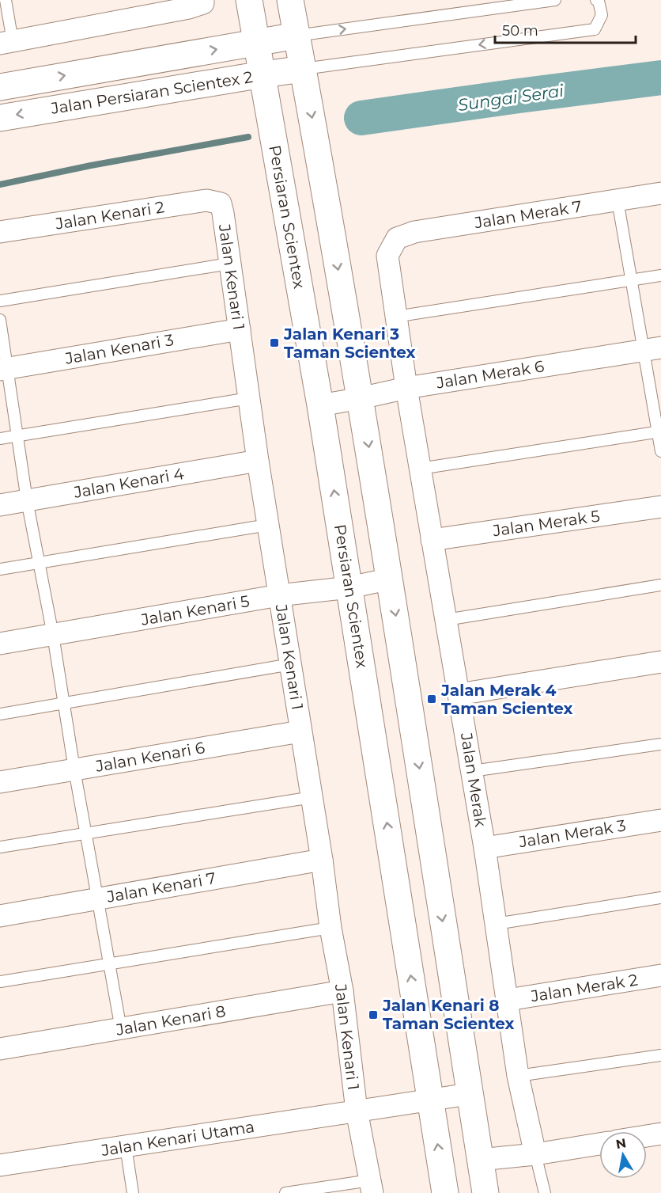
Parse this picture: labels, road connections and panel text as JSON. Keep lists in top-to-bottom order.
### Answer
{
  "streets": {
    "street": [
      "Jalan Persiaran Scientex 2",
      "Jalan Merak 7",
      "Jalan Kenari 2",
      "Persiaran Scientex",
      "Jalan Kenari 1",
      "Jalan Kenari 3",
      "Jalan Merak 6",
      "Jalan Kenari 4",
      "Jalan Merak 5",
      "Jalan Kenari 5",
      "Jalan Kenari 6",
      "Jalan Merak",
      "Jalan Merak 3",
      "Jalan Kenari 7",
      "Jalan Merak 2",
      "Jalan Kenari 8",
      "Jalan Kenari Utama"
    ]
  },
  "crossings": [
    ["Jalan Persiaran Scientex 2", "Persiaran Scientex"],
    ["Jalan Merak 7", "Jalan Merak"],
    ["Jalan Kenari 2", "Jalan Kenari 1"],
    ["Persiaran Scientex", "Jalan Merak 6"],
    ["Persiaran Scientex", "Jalan Kenari 5"],
    ["Persiaran Scientex", "Jalan Kenari Utama"],
    ["Jalan Kenari 1", "Jalan Kenari 3"],
    ["Jalan Kenari 1", "Jalan Kenari 4"],
    ["Jalan Kenari 1", "Jalan Kenari 5"],
    ["Jalan Kenari 1", "Jalan Kenari 6"],
    ["Jalan Kenari 1", "Jalan Kenari 7"],
    ["Jalan Kenari 1", "Jalan Kenari 8"],
    ["Jalan Kenari 1", "Jalan Kenari Utama"],
    ["Jalan Merak 6", "Jalan Merak"],
    ["Jalan Merak 5", "Jalan Merak"],
    ["Jalan Merak", "Jalan Merak 3"],
    ["Jalan Merak", "Jalan Merak 2"]
  ],
  "water": ["Sungai Serai"],
  "places": {
    "transit": ["Jalan Kenari 3 Taman Scientex", "Jalan Merak 4 Taman Scientex", "Jalan Kenari 8 Taman Scientex"]
  },
  "scale_bar": "50 m",
  "north": "top"
}
